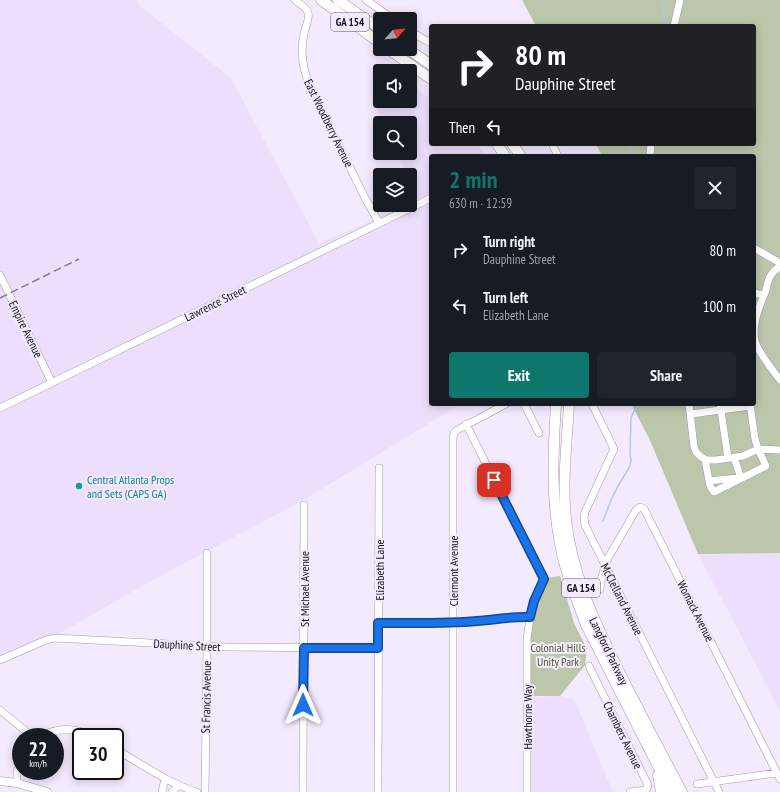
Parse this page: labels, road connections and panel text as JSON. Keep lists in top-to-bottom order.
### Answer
{
  "streets": {
    "highway": ["GA 154", "Langford Parkway"],
    "street": [
      "East Woodberry Avenue",
      "Lawrence Street",
      "Empire Avenue",
      "Elizabeth Lane",
      "Clermont Avenue",
      "St Michael Avenue",
      "McClelland Avenue",
      "Womack Avenue",
      "Dauphine Street",
      "St Francis Avenue",
      "Hawthorne Way",
      "Chambers Avenue"
    ]
  },
  "crossings": [
    ["GA 154", "Langford Parkway"],
    ["East Woodberry Avenue", "Lawrence Street"],
    ["Lawrence Street", "Empire Avenue"],
    ["Elizabeth Lane", "Dauphine Street"],
    ["Clermont Avenue", "Hawthorne Way"],
    ["St Michael Avenue", "Dauphine Street"],
    ["McClelland Avenue", "Womack Avenue"],
    ["Dauphine Street", "St Francis Avenue"]
  ],
  "parks": ["Colonial Hills Unity Park"],
  "places": ["Central Atlanta Props and Sets (CAPS GA)"],
  "north": "top right",
  "page": {
    "turn": ["80 m", "Dauphine Street"],
    "then": "Then",
    "heading": ["2 min", "630 m · 12:59"],
    "list": [
      {
        "name": "Turn right",
        "note": "Dauphine Street",
        "value": "80 m"
      },
      {
        "name": "Turn left",
        "note": "Elizabeth Lane",
        "value": "100 m"
      }
    ],
    "buttons": ["Exit", "Share"],
    "speed": "22 km/h",
    "limit": "30"
  }
}
